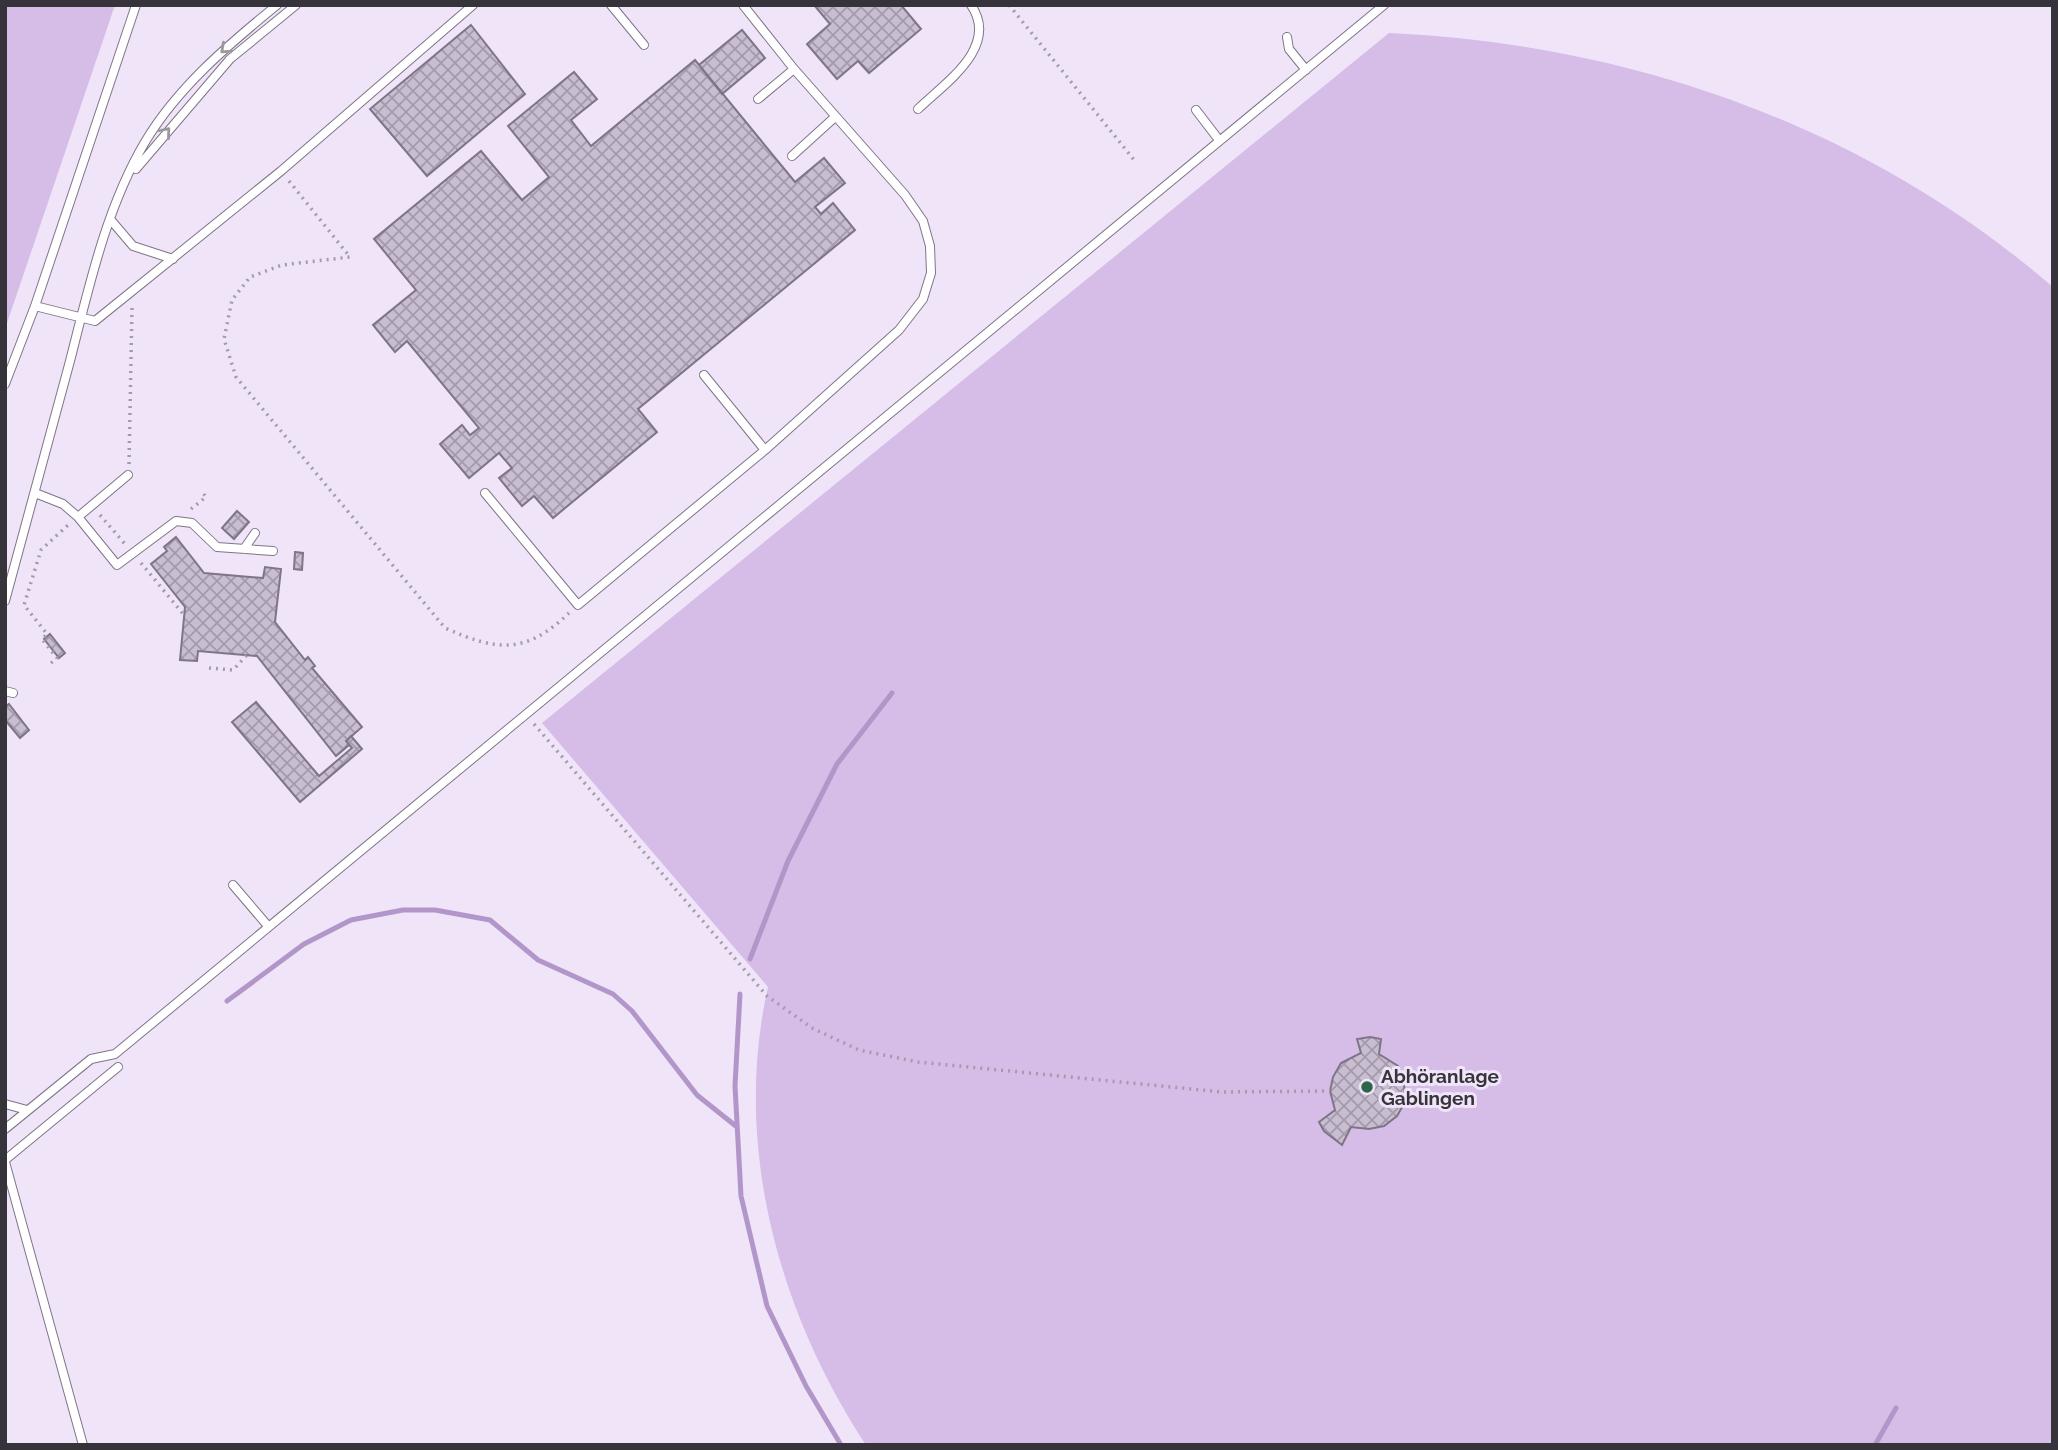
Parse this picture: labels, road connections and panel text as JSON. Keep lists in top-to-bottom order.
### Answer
{
  "places": ["Abhöranlage Gablingen"]
}
